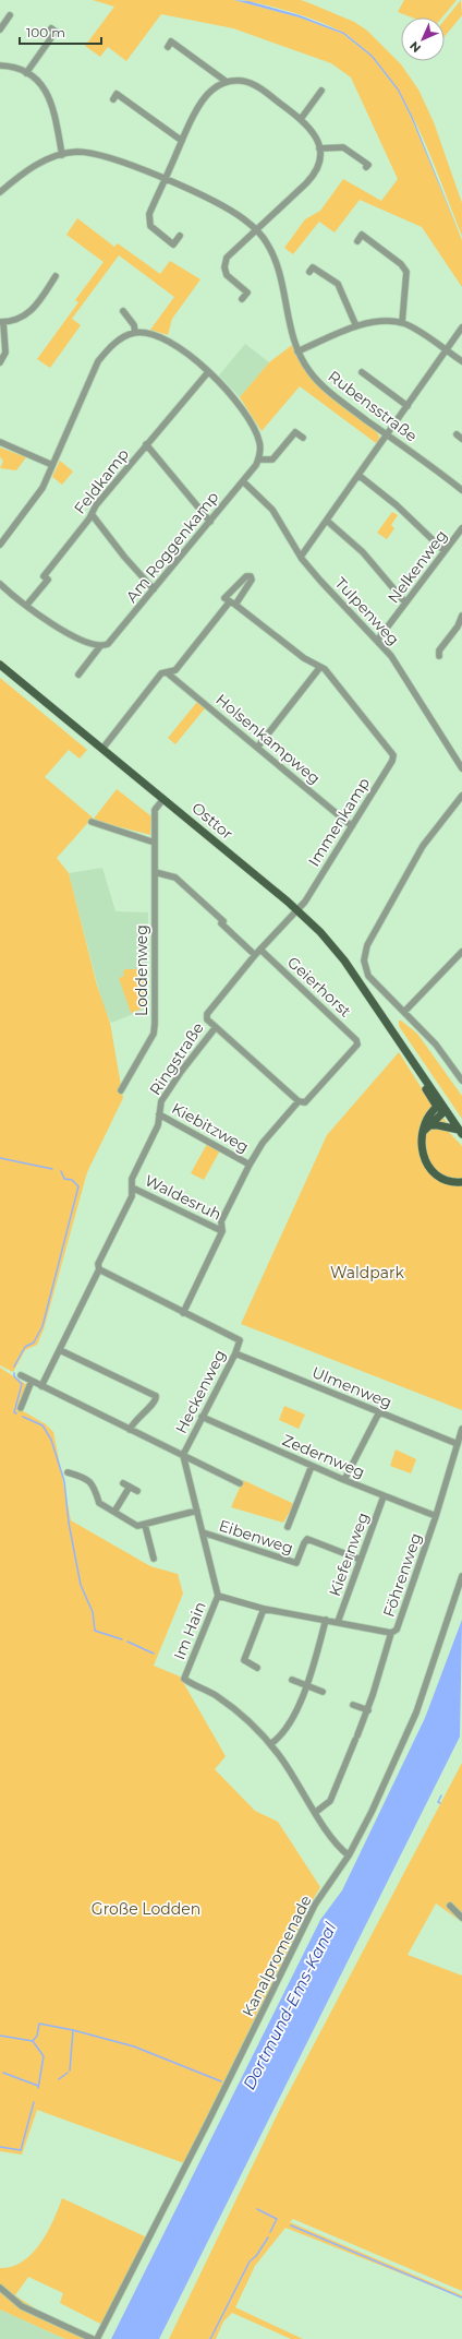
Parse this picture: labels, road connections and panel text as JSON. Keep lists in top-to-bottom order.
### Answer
{
  "streets": {
    "main road": ["Osttor"],
    "street": [
      "Rubensstraße",
      "Feldkamp",
      "Am Roggenkamp",
      "Nelkenweg",
      "Tulpenweg",
      "Holsenkampweg",
      "Immenkamp",
      "Loddenweg",
      "Geierhorst",
      "Ringstraße",
      "Kiebitzweg",
      "Waldesruh",
      "Ulmenweg",
      "Heckenweg",
      "Zedernweg",
      "Eibenweg",
      "Kiefernweg",
      "Föhrenweg",
      "Im Hain",
      "Kanalpromenade"
    ]
  },
  "crossings": [
    ["Am Roggenkamp", "Tulpenweg"],
    ["Nelkenweg", "Tulpenweg"],
    ["Holsenkampweg", "Immenkamp"],
    ["Osttor", "Immenkamp"],
    ["Osttor", "Loddenweg"],
    ["Osttor", "Ringstraße"],
    ["Immenkamp", "Ringstraße"],
    ["Geierhorst", "Ringstraße"],
    ["Ringstraße", "Kiebitzweg"],
    ["Ringstraße", "Waldesruh"],
    ["Ulmenweg", "Heckenweg"],
    ["Ulmenweg", "Föhrenweg"],
    ["Heckenweg", "Zedernweg"],
    ["Heckenweg", "Im Hain"],
    ["Zedernweg", "Kiefernweg"],
    ["Zedernweg", "Föhrenweg"],
    ["Eibenweg", "Kiefernweg"],
    ["Eibenweg", "Im Hain"],
    ["Kiefernweg", "Föhrenweg"],
    ["Föhrenweg", "Im Hain"],
    ["Im Hain", "Kanalpromenade"]
  ],
  "water": ["Dortmund-Ems-Kanal"],
  "parks": ["Waldpark", "Große Lodden"],
  "scale_bar": "100 m",
  "north": "bottom left"
}
